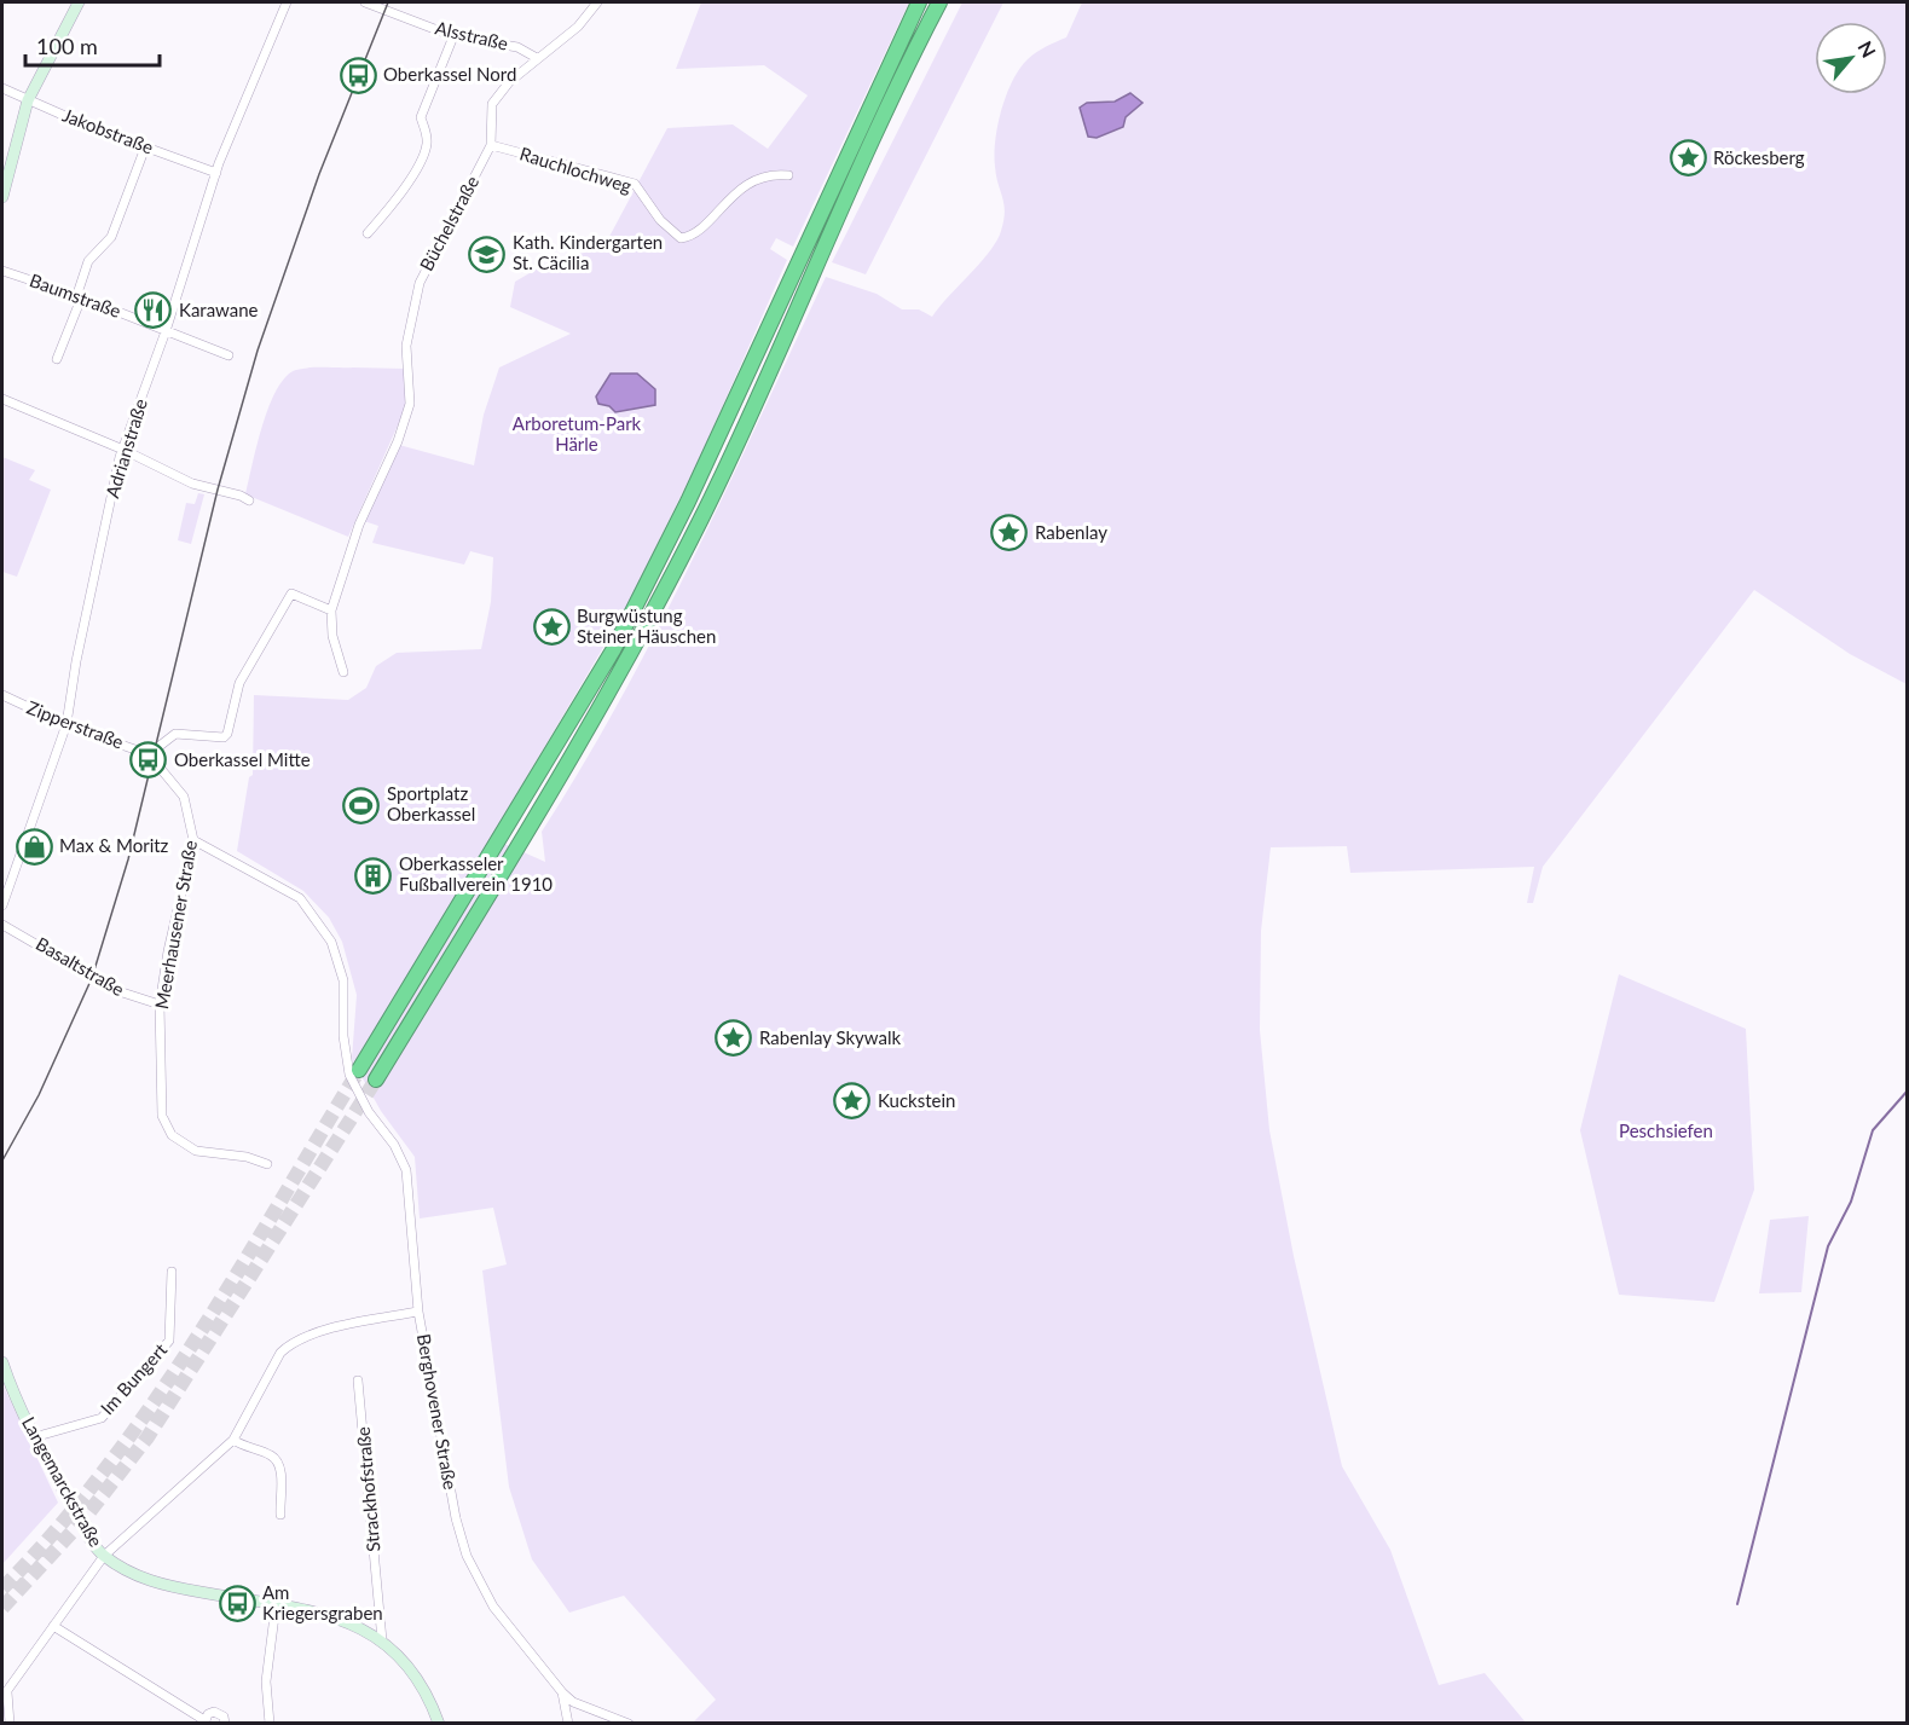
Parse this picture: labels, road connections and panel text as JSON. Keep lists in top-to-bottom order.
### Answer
{
  "streets": {
    "main road": ["Langemarckstraße"],
    "street": [
      "Alsstraße",
      "Jakobstraße",
      "Rauchlochweg",
      "Büchelstraße",
      "Baumstraße",
      "Adrianstraße",
      "Zipperstraße",
      "Meerhausener Straße",
      "Basaltstraße",
      "Im Bungert",
      "Berghovener Straße",
      "Strackhofstraße"
    ]
  },
  "crossings": [
    ["Alsstraße", "Büchelstraße"],
    ["Jakobstraße", "Adrianstraße"],
    ["Rauchlochweg", "Büchelstraße"],
    ["Baumstraße", "Adrianstraße"],
    ["Adrianstraße", "Zipperstraße"],
    ["Zipperstraße", "Meerhausener Straße"],
    ["Meerhausener Straße", "Basaltstraße"],
    ["Im Bungert", "Langemarckstraße"],
    ["Berghovener Straße", "Langemarckstraße"],
    ["Langemarckstraße", "Strackhofstraße"]
  ],
  "parks": ["Arboretum-Park Härle", "Peschsiefen"],
  "places": {
    "bus stop": ["Oberkassel Nord", "Oberkassel Mitte", "Am Kriegersgraben"],
    "place": [
      "Röckesberg",
      "Rabenlay",
      "Burgwüstung Steiner Häuschen",
      "Rabenlay Skywalk",
      "Kuckstein"
    ],
    "school or university": ["Kath. Kindergarten St. Cäcilia"],
    "restaurant": ["Karawane"],
    "sports": ["Sportplatz Oberkassel"],
    "shop": ["Max & Moritz"],
    "building": ["Oberkasseler Fußballverein 1910"]
  },
  "scale_bar": "100 m",
  "north": "top right"
}
